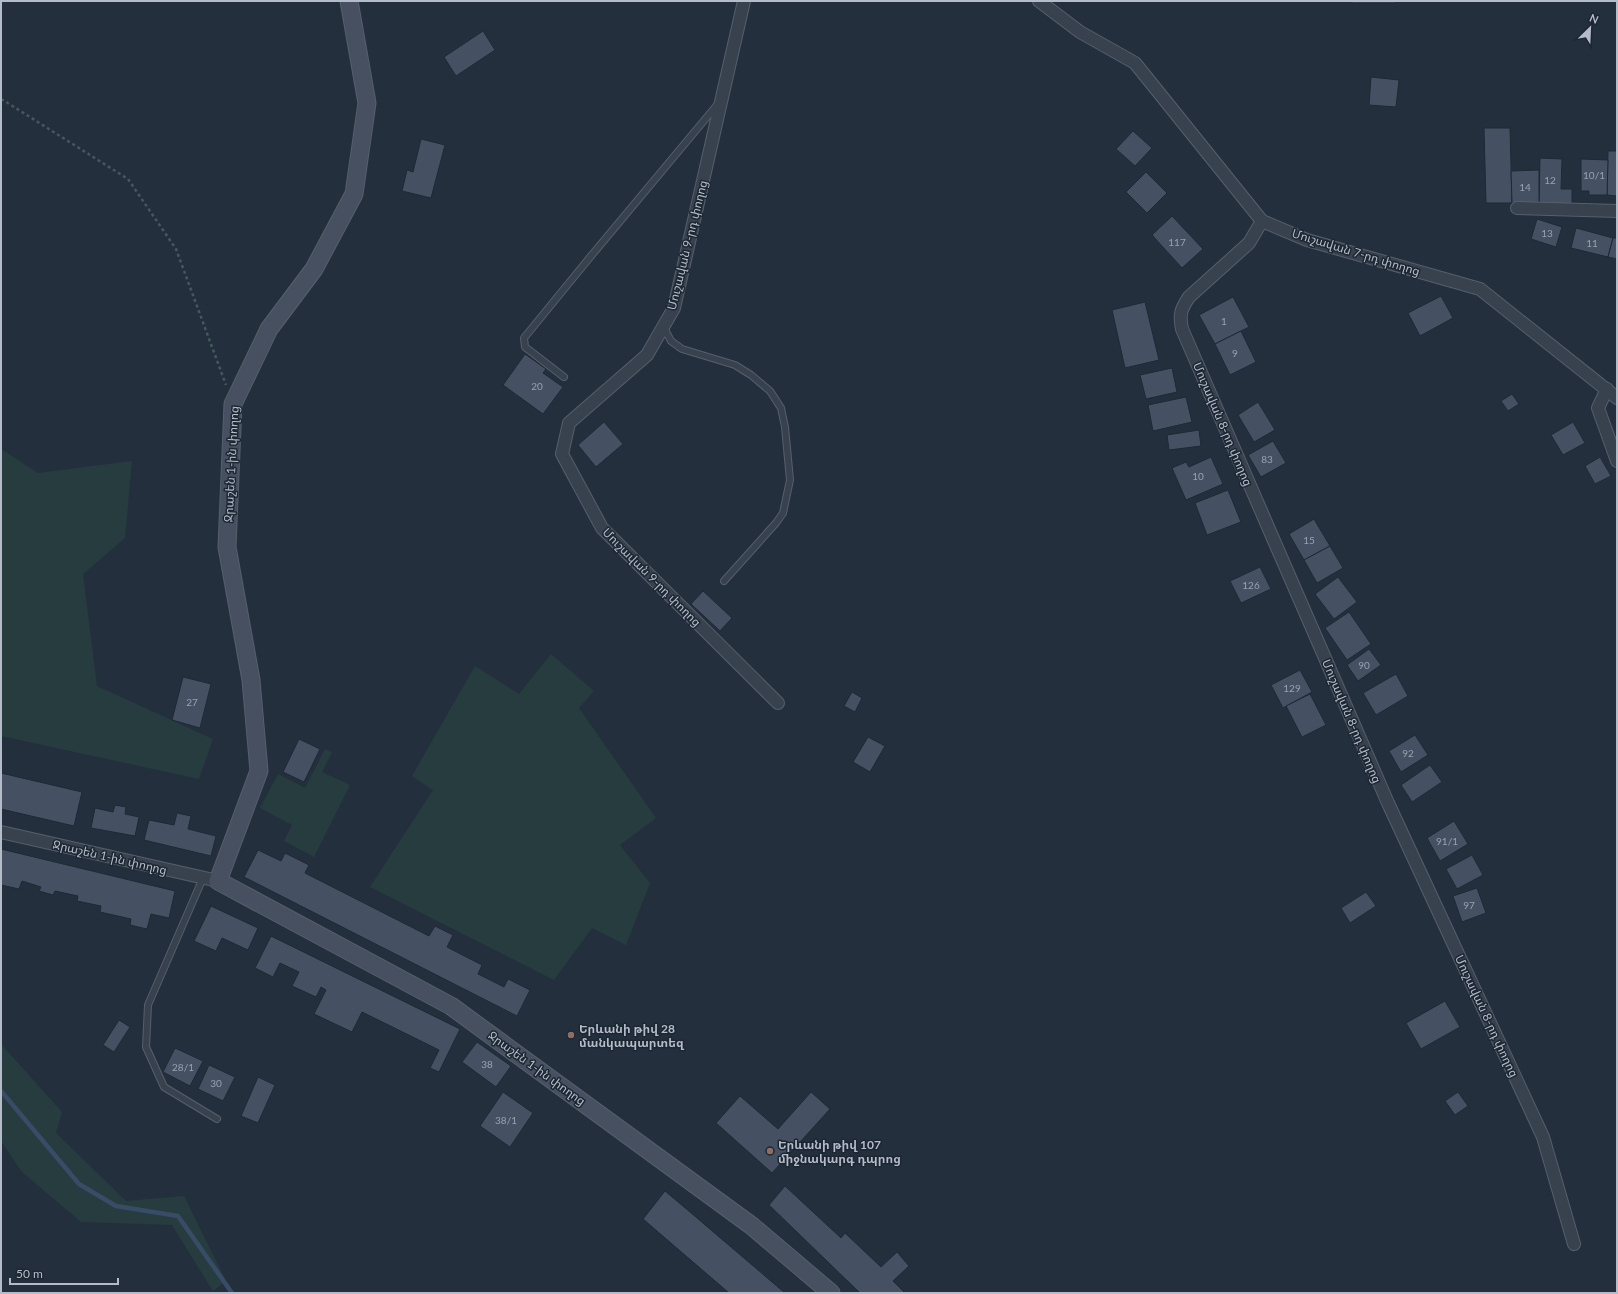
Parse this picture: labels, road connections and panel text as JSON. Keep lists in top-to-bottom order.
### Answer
{
  "streets": {
    "street": [
      "Մուշավան 9-րդ փողոց",
      "Մուշավան 7-րդ փողոց",
      "Մուշավան 8-րդ փողոց",
      "Ջրաշեն 1-ին փողոց"
    ]
  },
  "crossings": [
    ["Մուշավան 7-րդ փողոց", "Մուշավան 8-րդ փողոց"]
  ],
  "places": ["Երևանի թիվ 28 մանկապարտեզ", "Երևանի թիվ 107 միջնակարգ դպրոց"],
  "house_numbers": [
    "10/1",
    "12",
    "14",
    "13",
    "117",
    "11",
    "1",
    "9",
    "20",
    "83",
    "10",
    "15",
    "126",
    "90",
    "129",
    "27",
    "92",
    "91/1",
    "97",
    "38",
    "28/1",
    "30",
    "38/1"
  ],
  "scale_bar": "50 m",
  "north": "top right"
}
